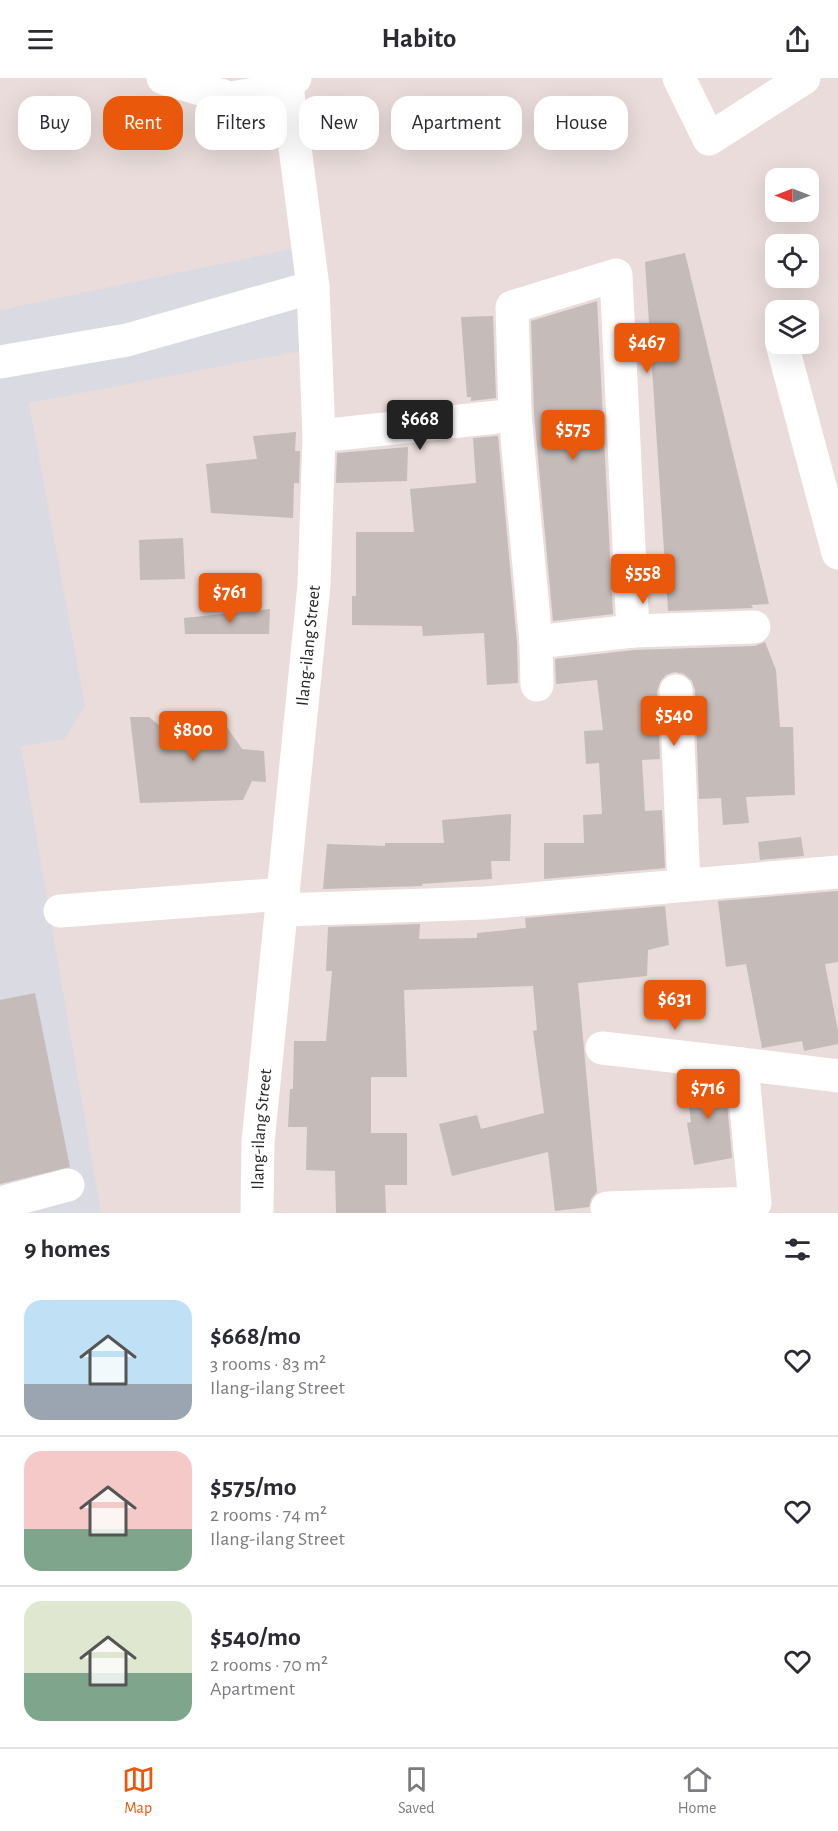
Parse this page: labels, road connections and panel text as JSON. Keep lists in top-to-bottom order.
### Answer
{
  "streets": {
    "street": ["Ilang-ilang Street"]
  },
  "north": "left",
  "page": {
    "header": "Habito",
    "chip": [
      "Buy",
      "Rent",
      "Filters",
      "New",
      "Apartment",
      "House"
    ],
    "price": [
      "$467",
      "$668",
      "$575",
      "$558",
      "$761",
      "$540",
      "$800",
      "$631",
      "$716"
    ],
    "heading": "9 homes",
    "list": [
      {
        "name": "$668/mo",
        "note": "3 rooms · 83 m² · Ilang-ilang Street"
      },
      {
        "name": "$575/mo",
        "note": "2 rooms · 74 m² · Ilang-ilang Street"
      },
      {
        "name": "$540/mo",
        "note": "2 rooms · 70 m² · Apartment"
      }
    ],
    "tabs": ["Map", "Saved", "Home"]
  }
}
